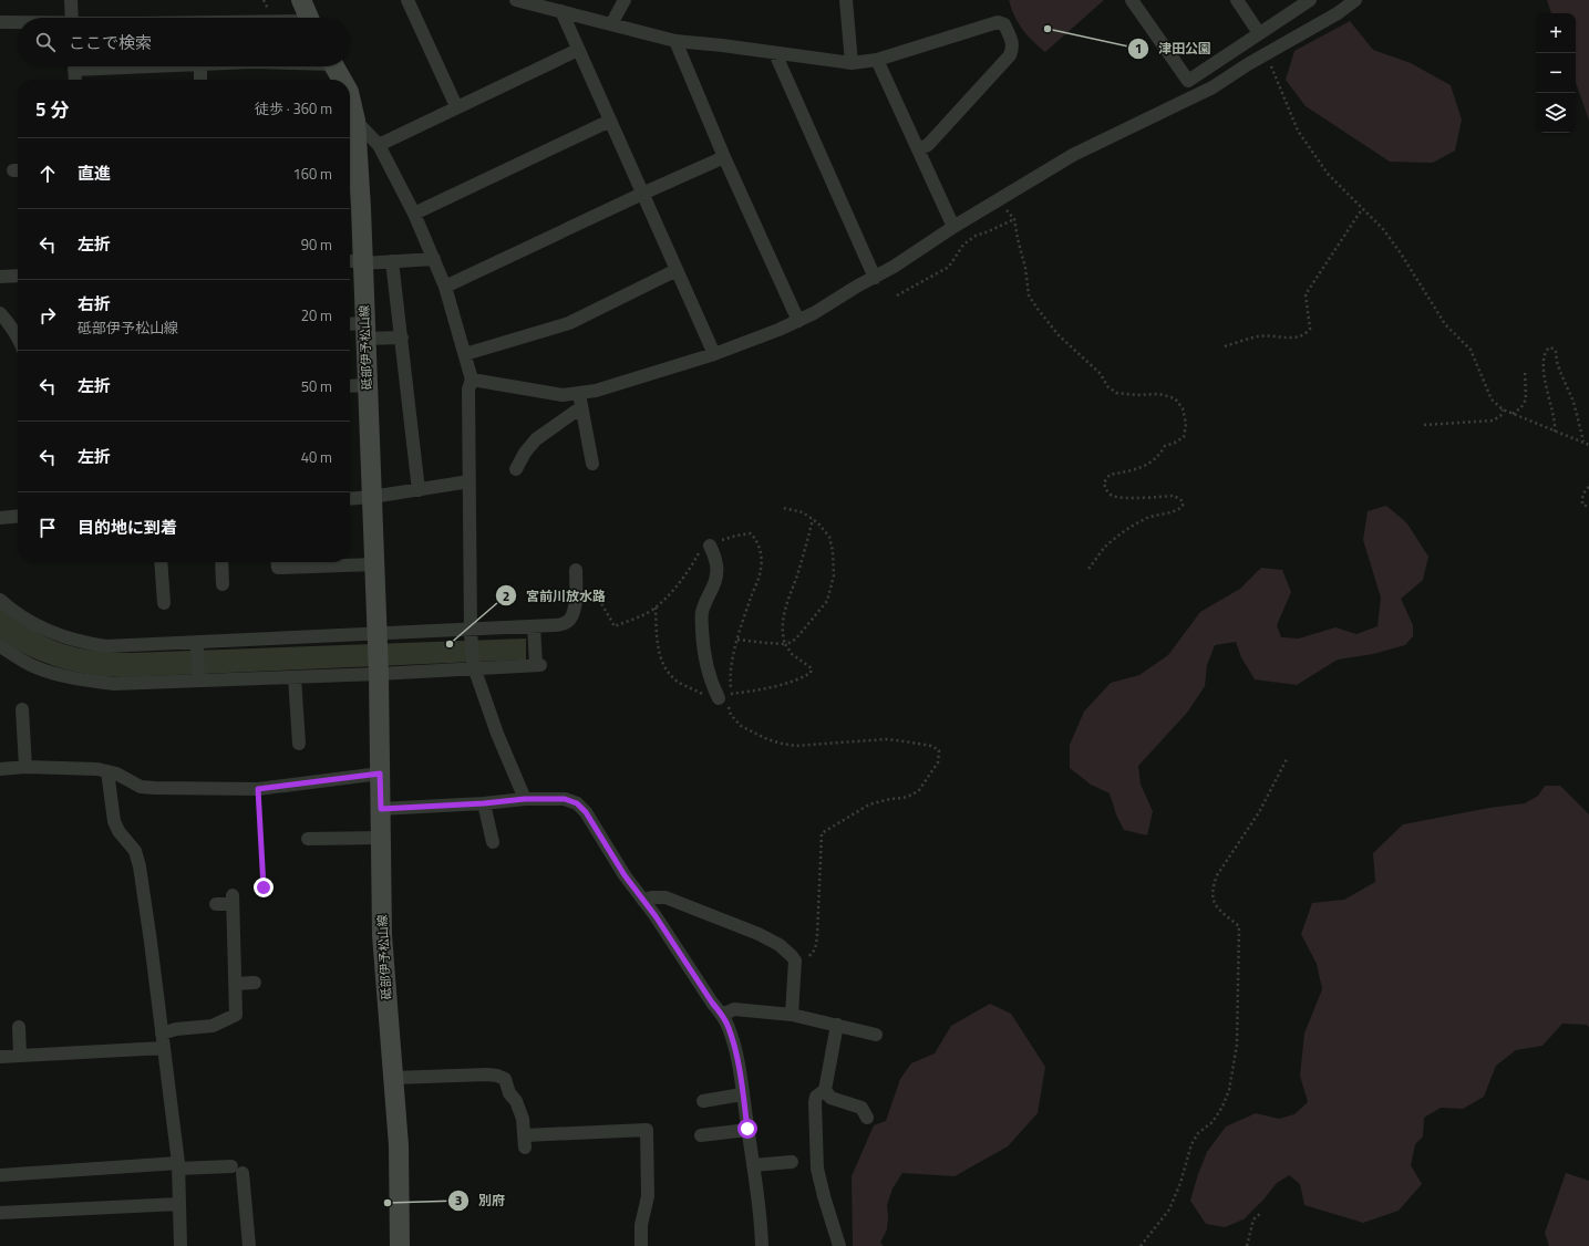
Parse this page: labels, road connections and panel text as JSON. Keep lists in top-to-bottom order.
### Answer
{
  "streets": {
    "main road": ["砥部伊予松山線"]
  },
  "places": ["津田公園", "宮前川放水路", "別府"],
  "page": {
    "map_buttons": ["+", "−"],
    "search": "ここで検索",
    "heading": ["5 分", "徒歩 · 360 m"],
    "list": [
      ["直進", "160 m"],
      ["左折", "90 m"],
      ["右折", "砥部伊予松山線", "20 m"],
      ["左折", "50 m"],
      ["左折", "40 m"],
      "目的地に到着"
    ]
  }
}
